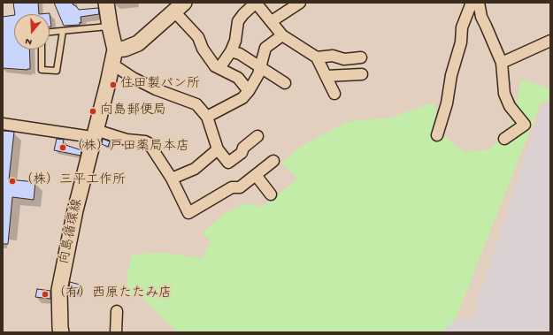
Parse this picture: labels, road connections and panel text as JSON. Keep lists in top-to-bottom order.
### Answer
{
  "streets": {
    "main road": ["向島循環線"]
  },
  "places": [
    "住田製パン所",
    "向島郵便局",
    "（株）戸田薬局本店",
    "（株）三平工作所",
    "（有）西原たたみ店"
  ],
  "north": "bottom"
}
